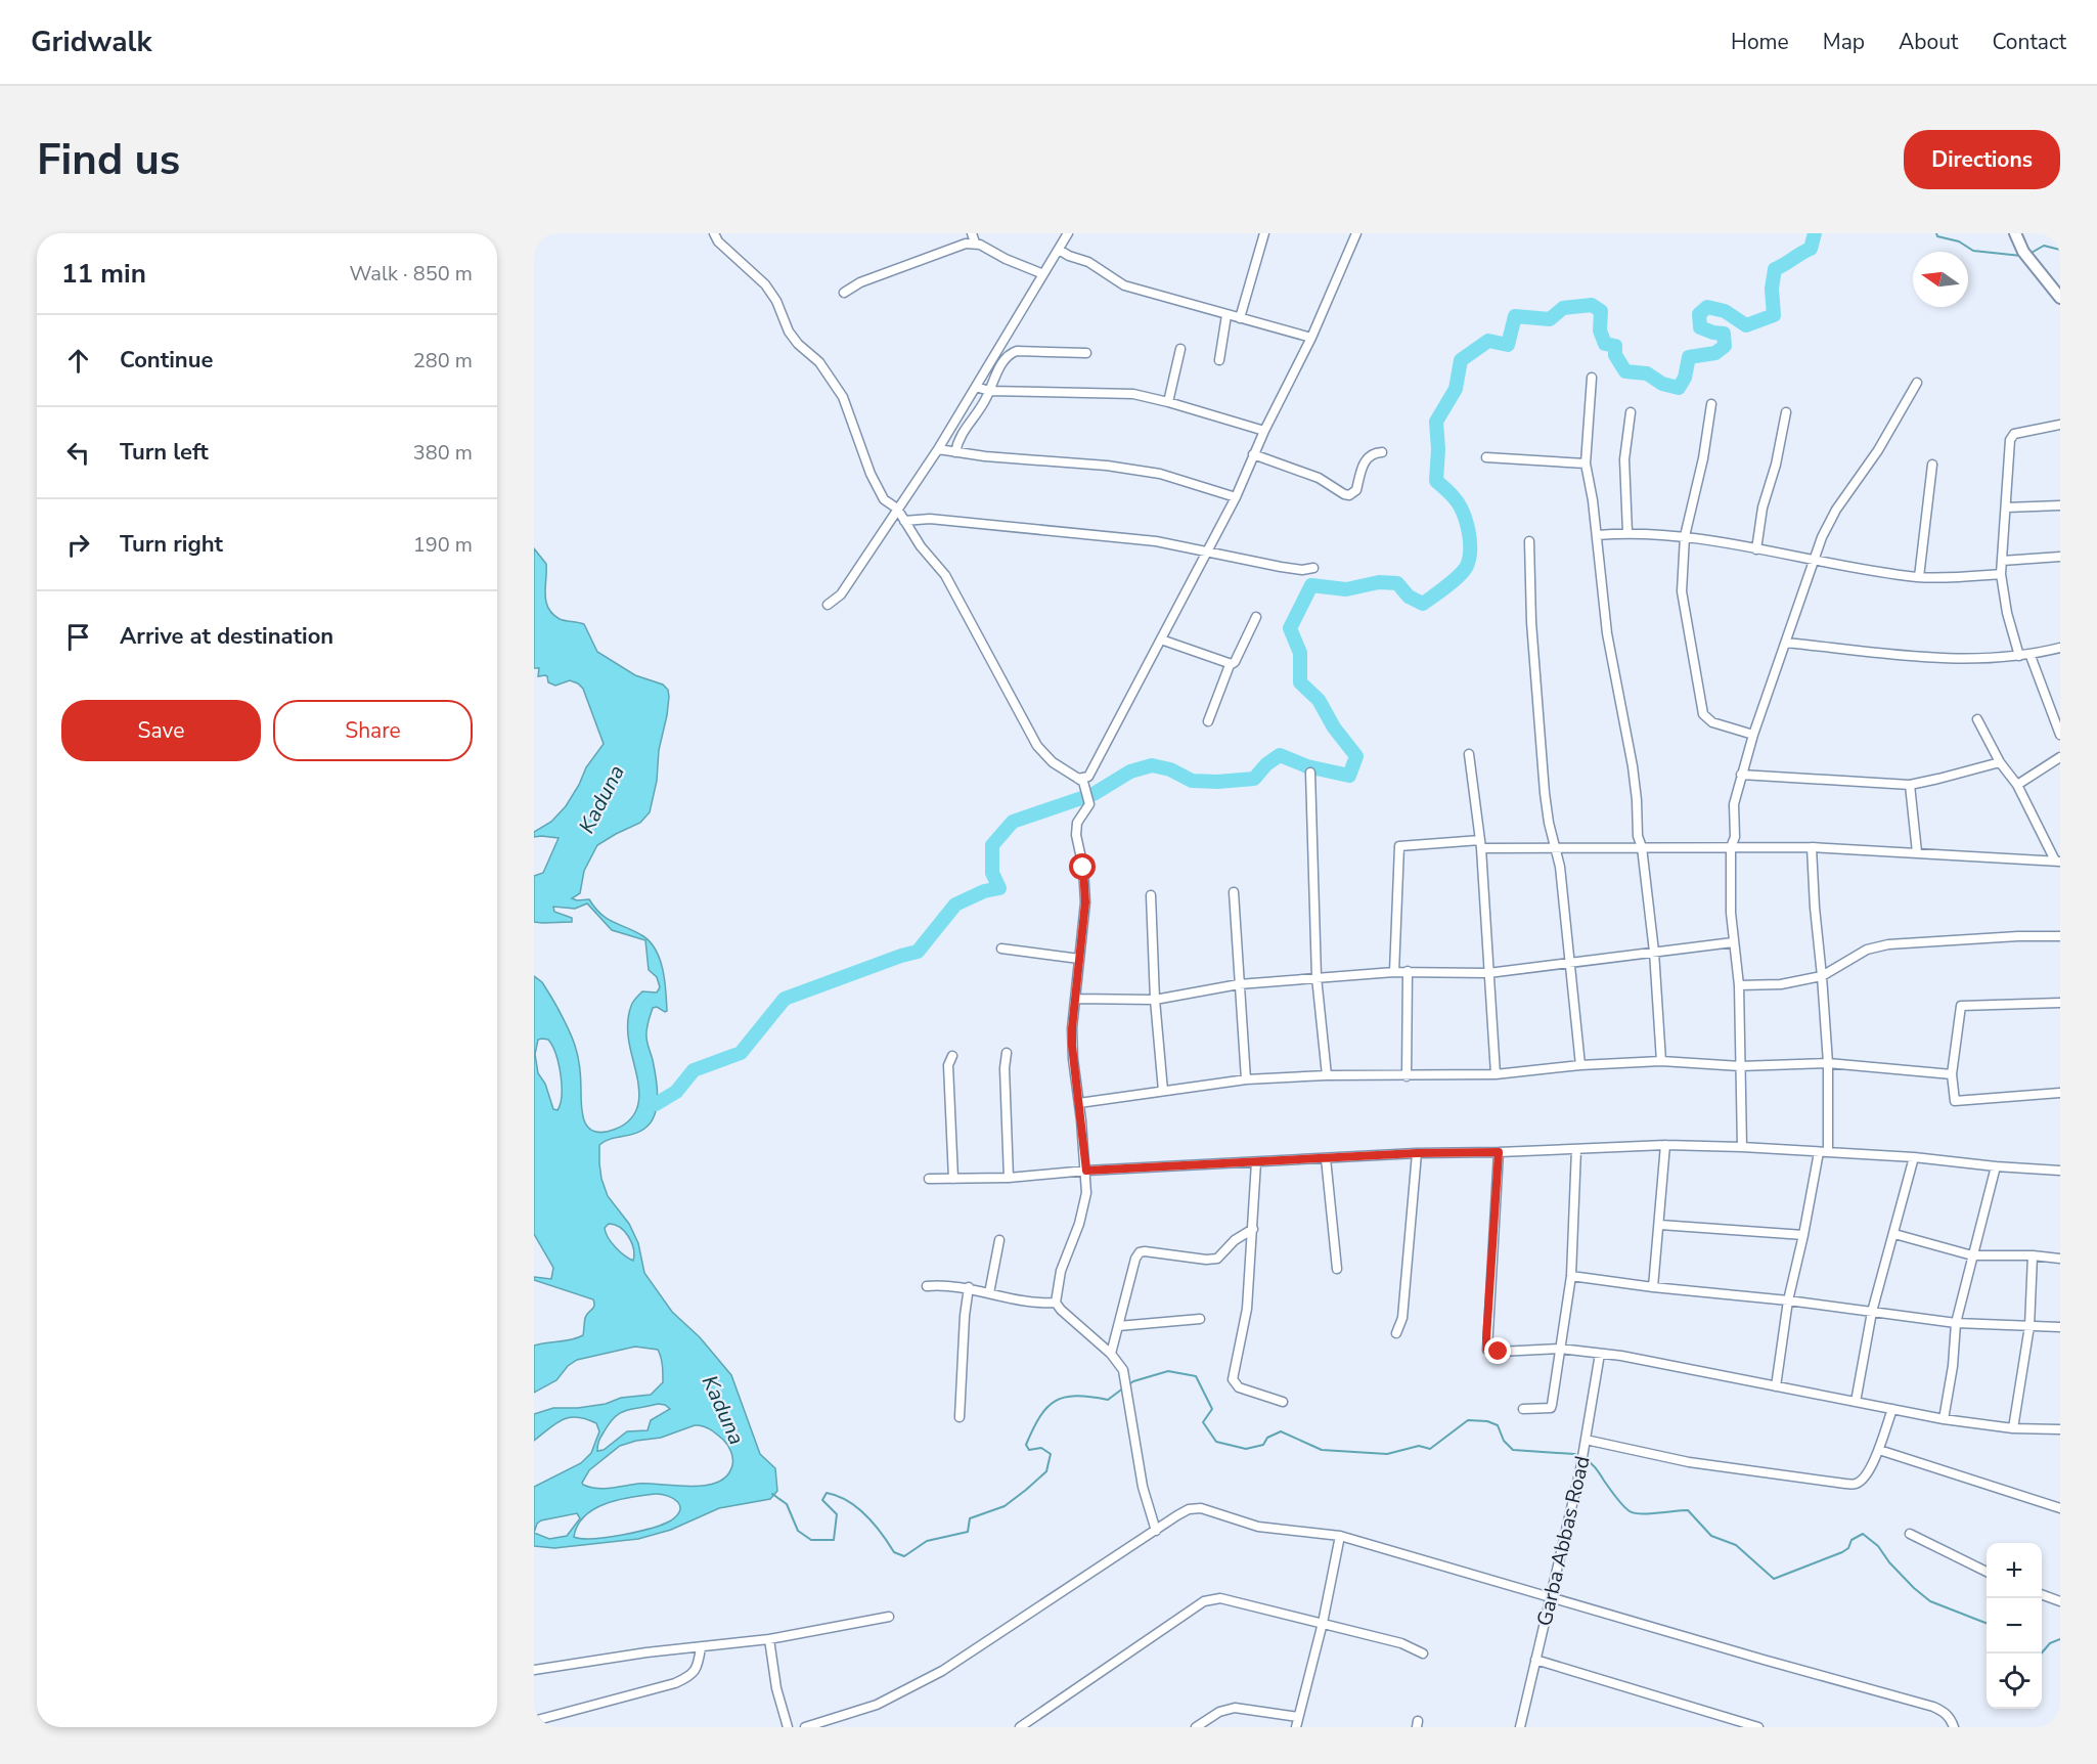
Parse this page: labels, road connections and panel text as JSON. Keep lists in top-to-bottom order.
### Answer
{
  "streets": {
    "street": ["Garba Abbas Road"]
  },
  "water": ["Kaduna"],
  "north": "left",
  "page": {
    "header": "Gridwalk",
    "nav": [
      "Home",
      "Map",
      "About",
      "Contact"
    ],
    "buttons": [
      "Directions",
      ["Save", "Share"]
    ],
    "title": "Find us",
    "heading": ["11 min", "Walk · 850 m"],
    "list": [
      ["Continue", "280 m"],
      ["Turn left", "380 m"],
      ["Turn right", "190 m"],
      "Arrive at destination"
    ],
    "map_buttons": ["+", "−"]
  }
}
